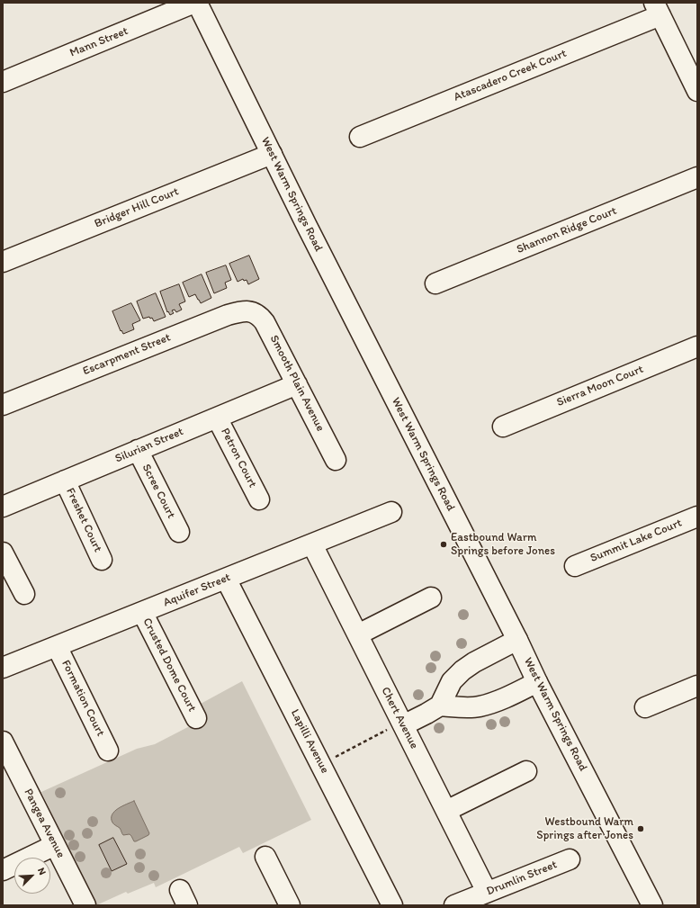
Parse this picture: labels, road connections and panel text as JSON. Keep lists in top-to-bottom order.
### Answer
{
  "streets": {
    "street": [
      "Mann Street",
      "Atascadero Creek Court",
      "West Warm Springs Road",
      "Bridger Hill Court",
      "Shannon Ridge Court",
      "Escarpment Street",
      "Smooth Plain Avenue",
      "Sierra Moon Court",
      "Silurian Street",
      "Petron Court",
      "Scree Court",
      "Freshet Court",
      "Summit Lake Court",
      "Aquifer Street",
      "Crusted Dome Court",
      "Formation Court",
      "Chert Avenue",
      "Lapilli Avenue",
      "Pangea Avenue",
      "Drumlin Street"
    ]
  },
  "crossings": [
    ["Mann Street", "West Warm Springs Road"],
    ["West Warm Springs Road", "Bridger Hill Court"],
    ["Escarpment Street", "Smooth Plain Avenue"],
    ["Smooth Plain Avenue", "Silurian Street"],
    ["Silurian Street", "Petron Court"],
    ["Silurian Street", "Scree Court"],
    ["Silurian Street", "Freshet Court"],
    ["Aquifer Street", "Crusted Dome Court"],
    ["Aquifer Street", "Formation Court"],
    ["Aquifer Street", "Chert Avenue"],
    ["Aquifer Street", "Lapilli Avenue"],
    ["Chert Avenue", "Drumlin Street"]
  ],
  "places": ["Eastbound Warm Springs before Jones", "Westbound Warm Springs after Jones"],
  "north": "top right"
}
